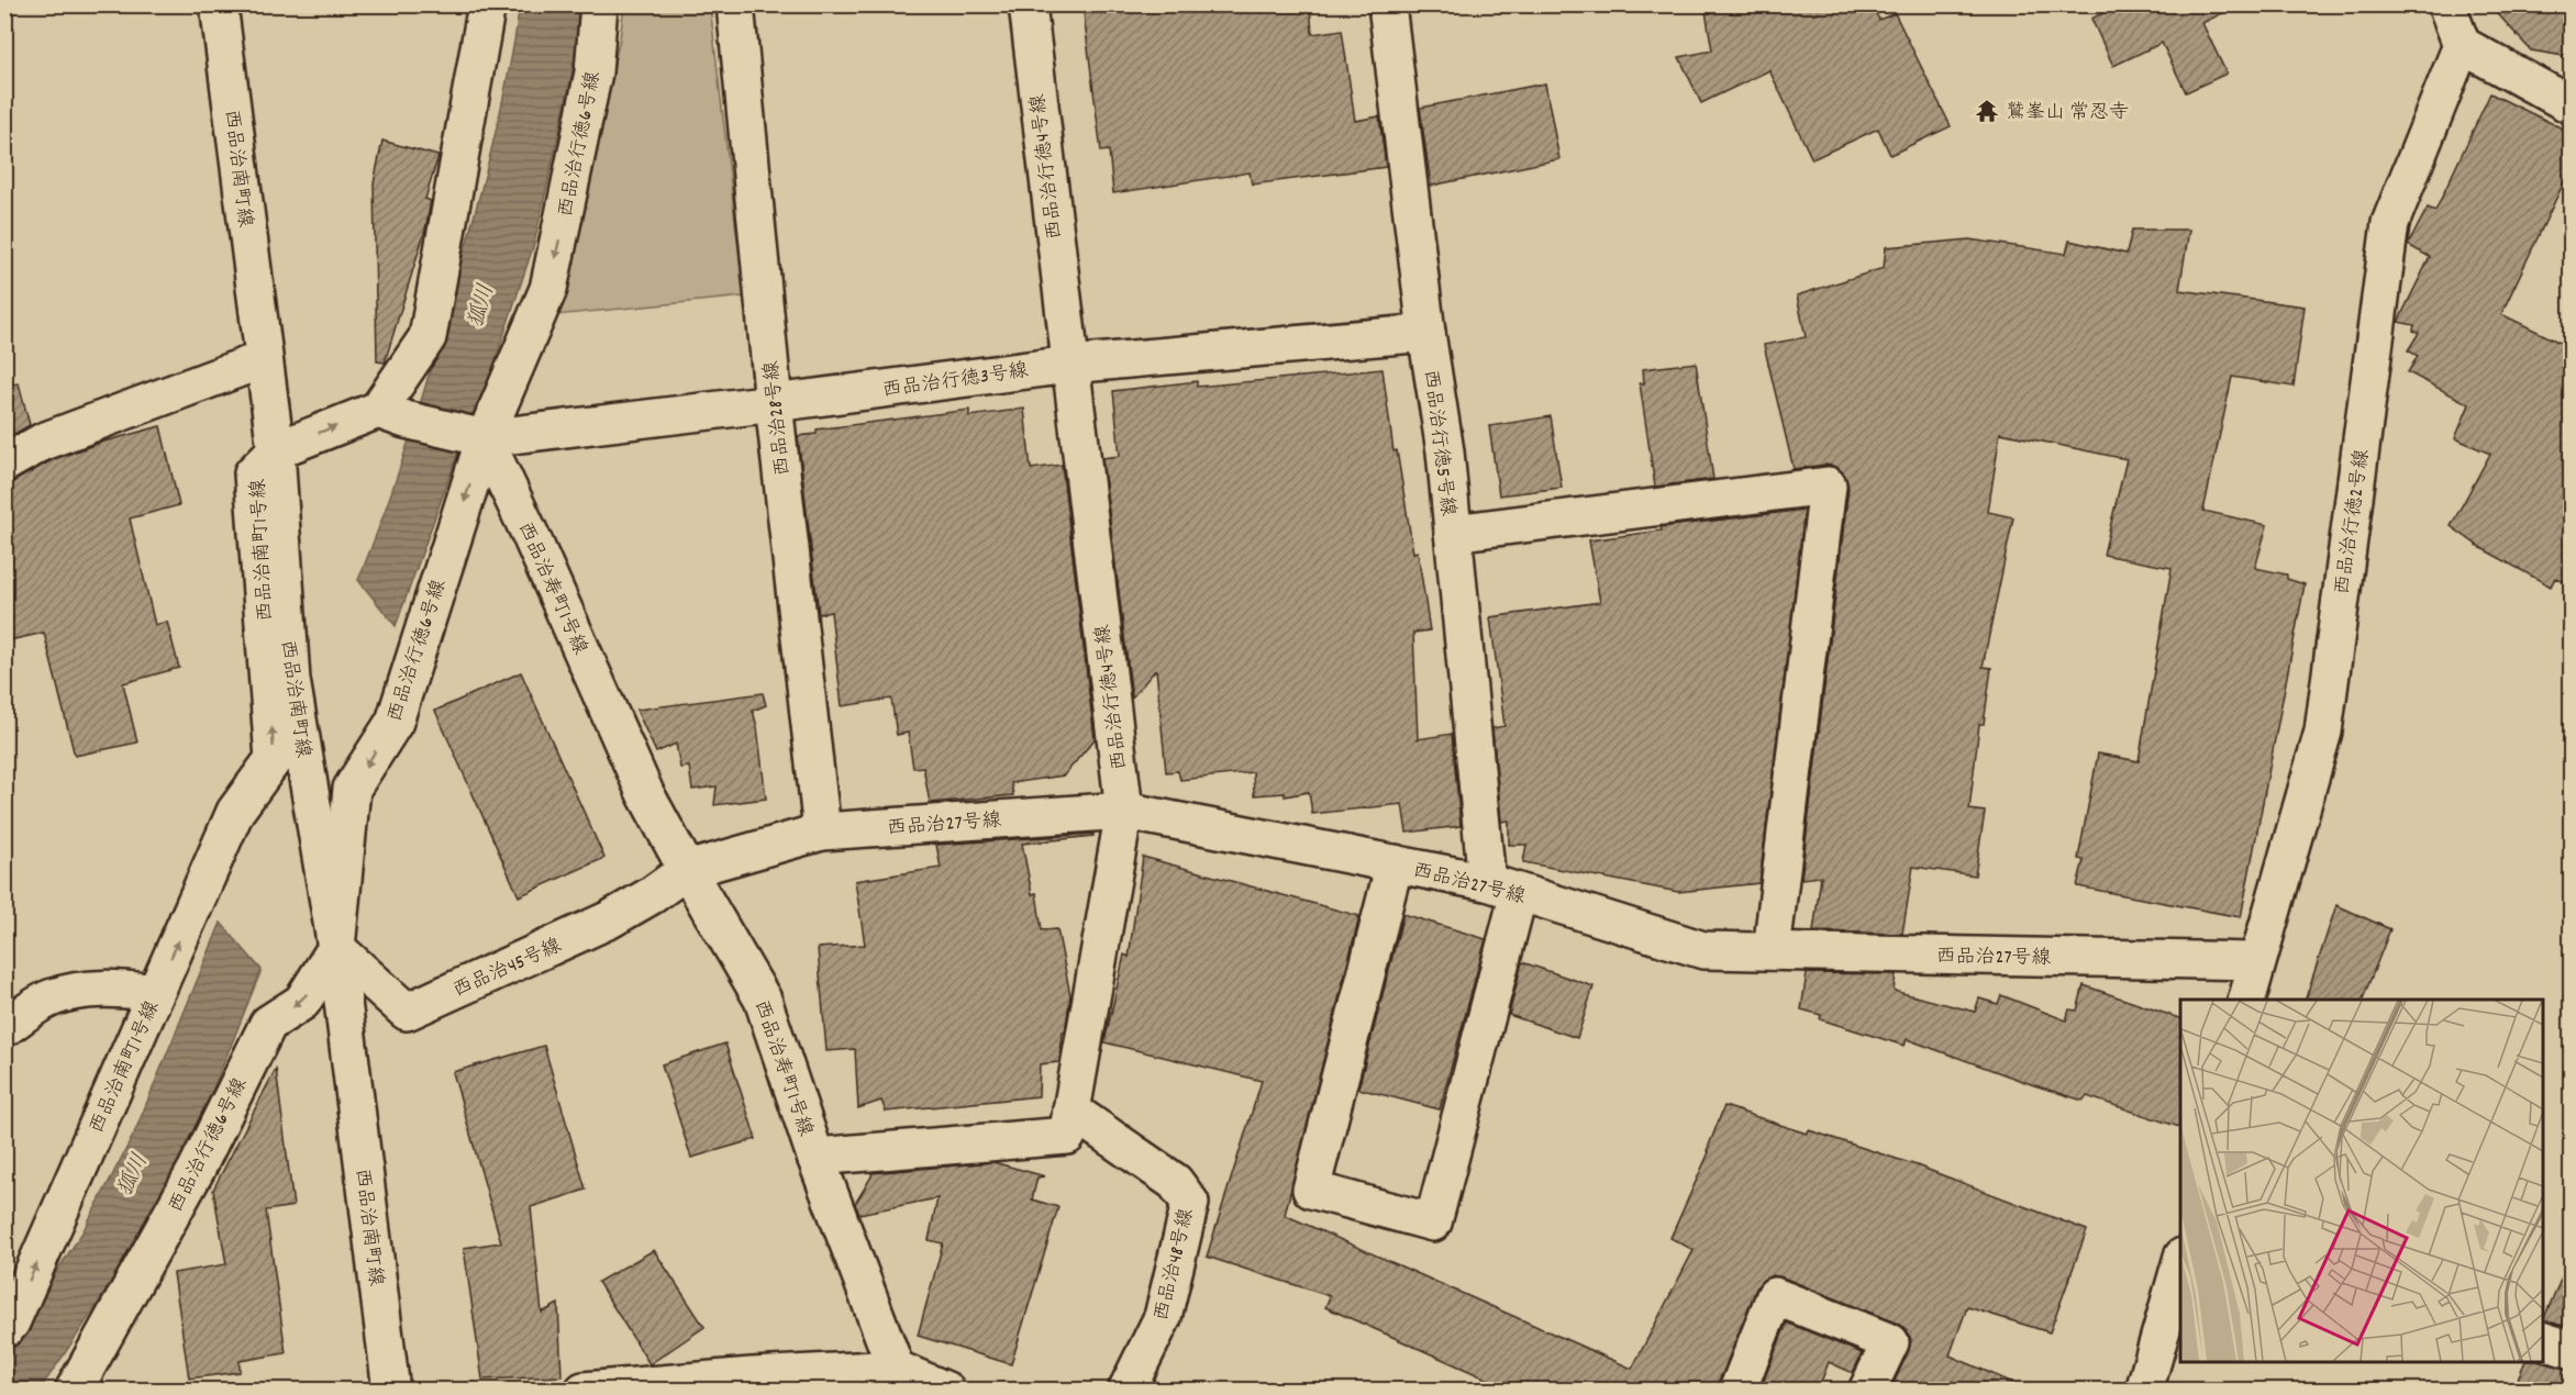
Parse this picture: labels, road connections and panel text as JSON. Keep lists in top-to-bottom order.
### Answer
{
  "streets": {
    "street": [
      "西品治行徳6号線",
      "西品治行徳4号線",
      "西品治南町線",
      "西品治行徳3号線",
      "西品治28号線",
      "西品治行徳5号線",
      "西品治行徳2号線",
      "西品治南町1号線",
      "西品治寿町1号線",
      "西品治27号線",
      "西品治45号線",
      "西品治48号線"
    ]
  },
  "crossings": [
    ["西品治行徳6号線", "西品治南町線"],
    ["西品治行徳6号線", "西品治行徳3号線"],
    ["西品治行徳6号線", "西品治寿町1号線"],
    ["西品治行徳6号線", "西品治45号線"],
    ["西品治行徳4号線", "西品治行徳3号線"],
    ["西品治行徳4号線", "西品治寿町1号線"],
    ["西品治行徳4号線", "西品治27号線"],
    ["西品治行徳4号線", "西品治48号線"],
    ["西品治南町線", "西品治南町1号線"],
    ["西品治南町線", "西品治45号線"],
    ["西品治行徳3号線", "西品治28号線"],
    ["西品治行徳3号線", "西品治行徳5号線"],
    ["西品治行徳3号線", "西品治寿町1号線"],
    ["西品治28号線", "西品治27号線"],
    ["西品治行徳5号線", "西品治27号線"],
    ["西品治行徳2号線", "西品治27号線"],
    ["西品治寿町1号線", "西品治27号線"],
    ["西品治寿町1号線", "西品治45号線"],
    ["西品治27号線", "西品治45号線"]
  ],
  "one_way": ["西品治行徳6号線", "西品治南町1号線"],
  "water": ["狐川"],
  "places": {
    "temple": ["鷲峯山 常忍寺"]
  }
}
